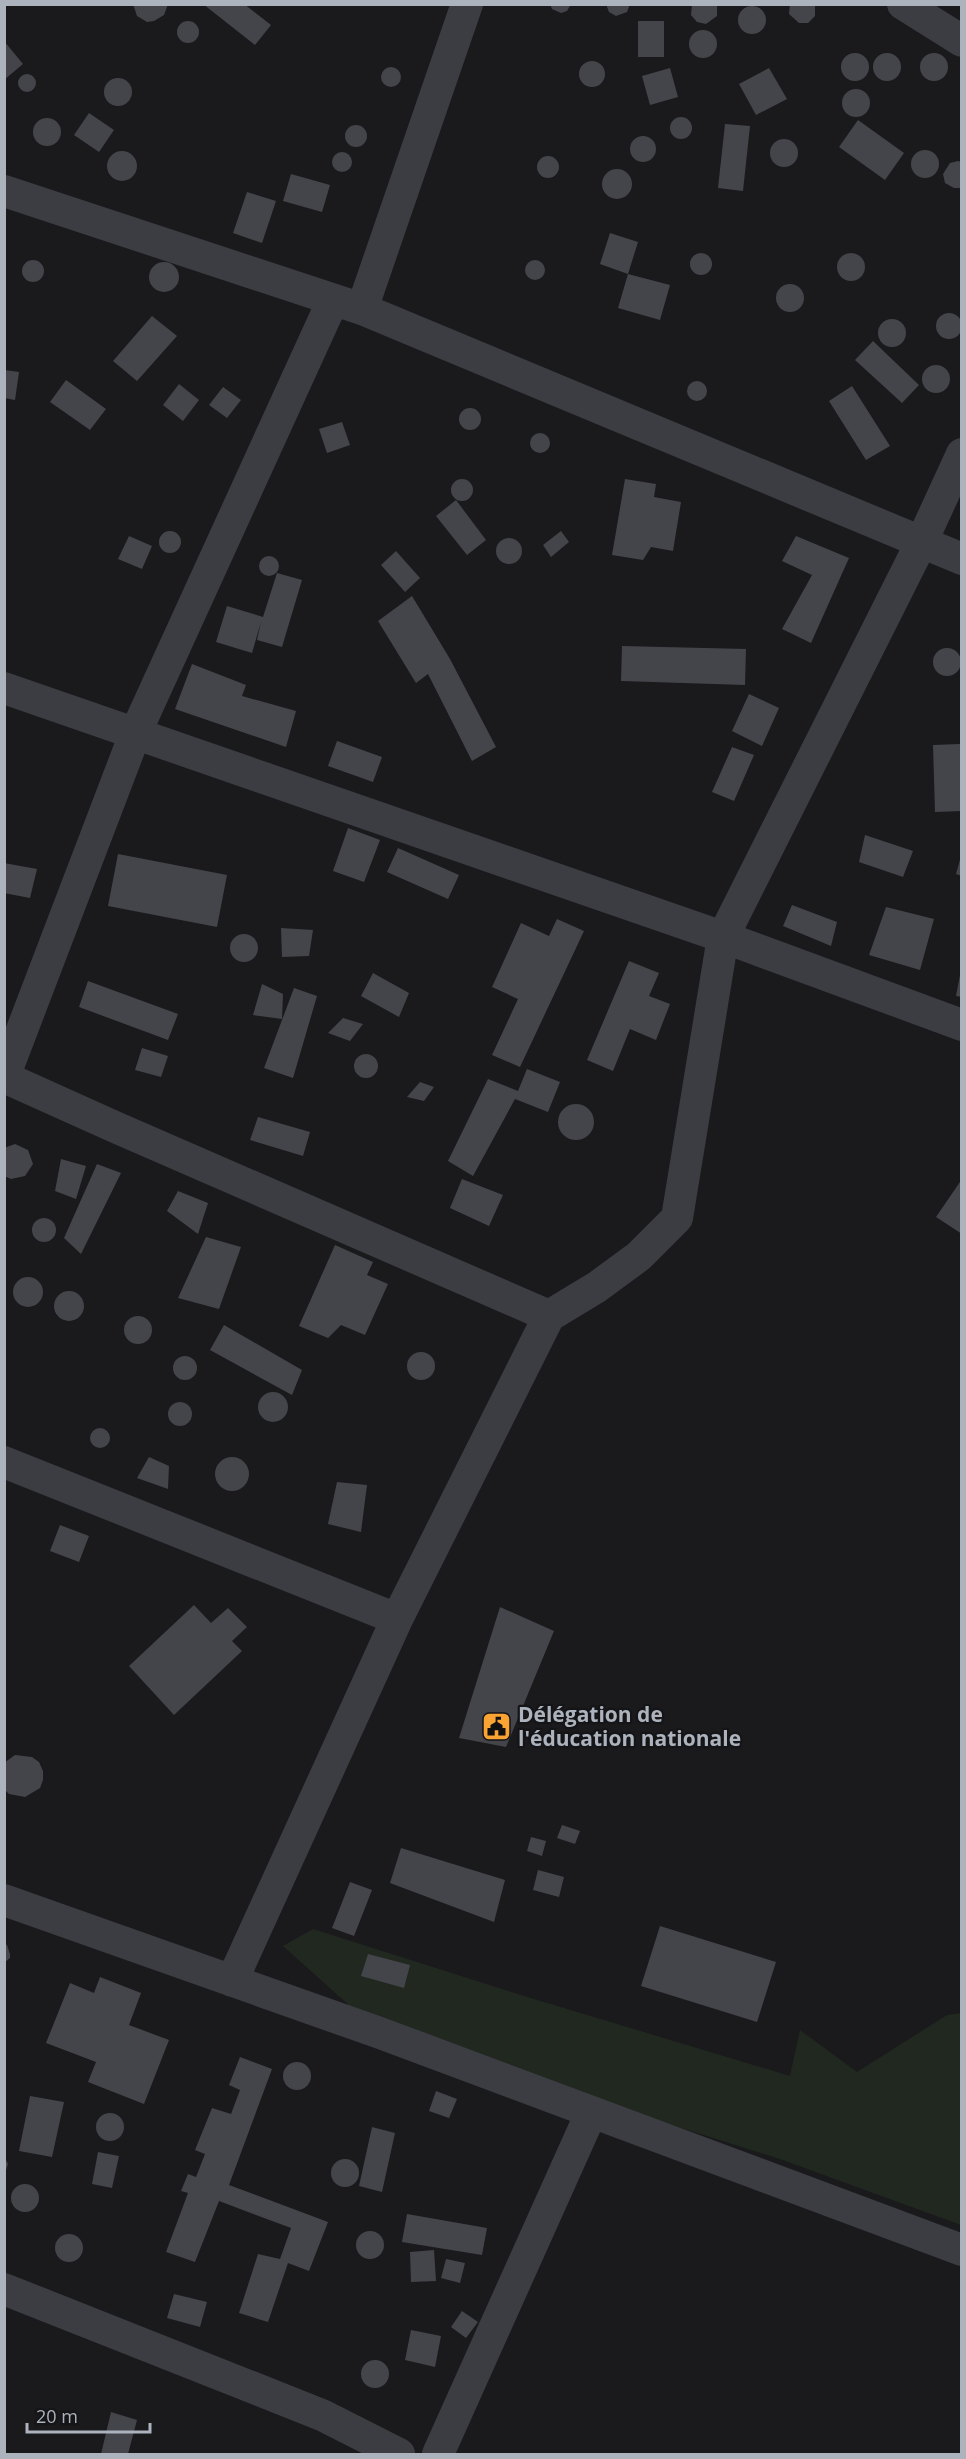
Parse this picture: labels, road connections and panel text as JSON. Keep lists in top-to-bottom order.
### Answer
{
  "places": {
    "public building": ["Délégation de l'éducation nationale"]
  },
  "scale_bar": "20 m"
}
